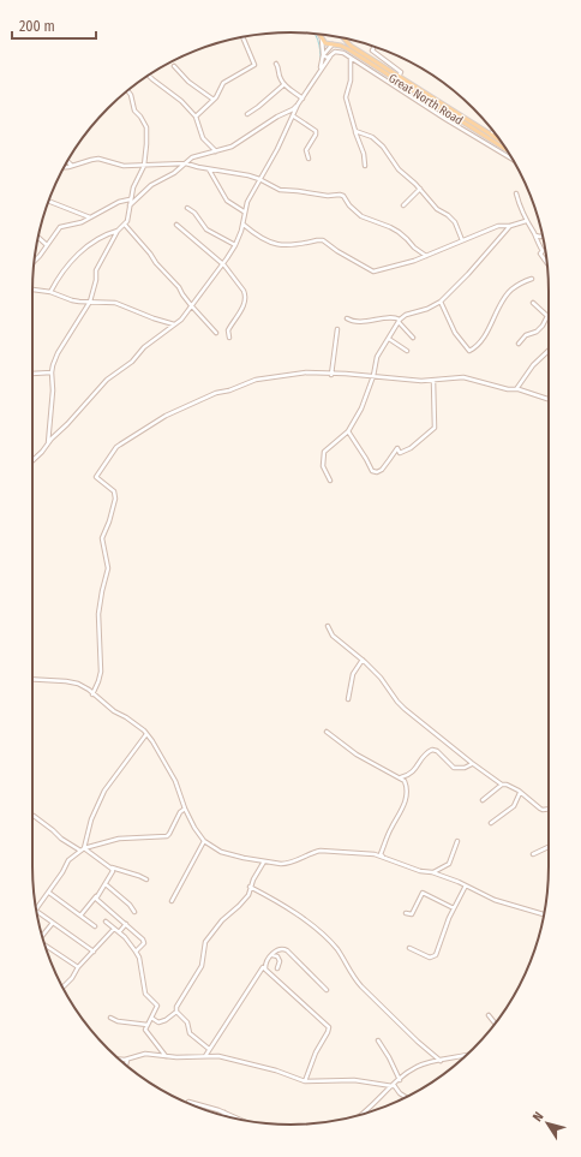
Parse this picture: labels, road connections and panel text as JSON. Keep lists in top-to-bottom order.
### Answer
{
  "streets": {
    "main road": ["Great North Road"]
  },
  "scale_bar": "200 m",
  "north": "top left"
}
